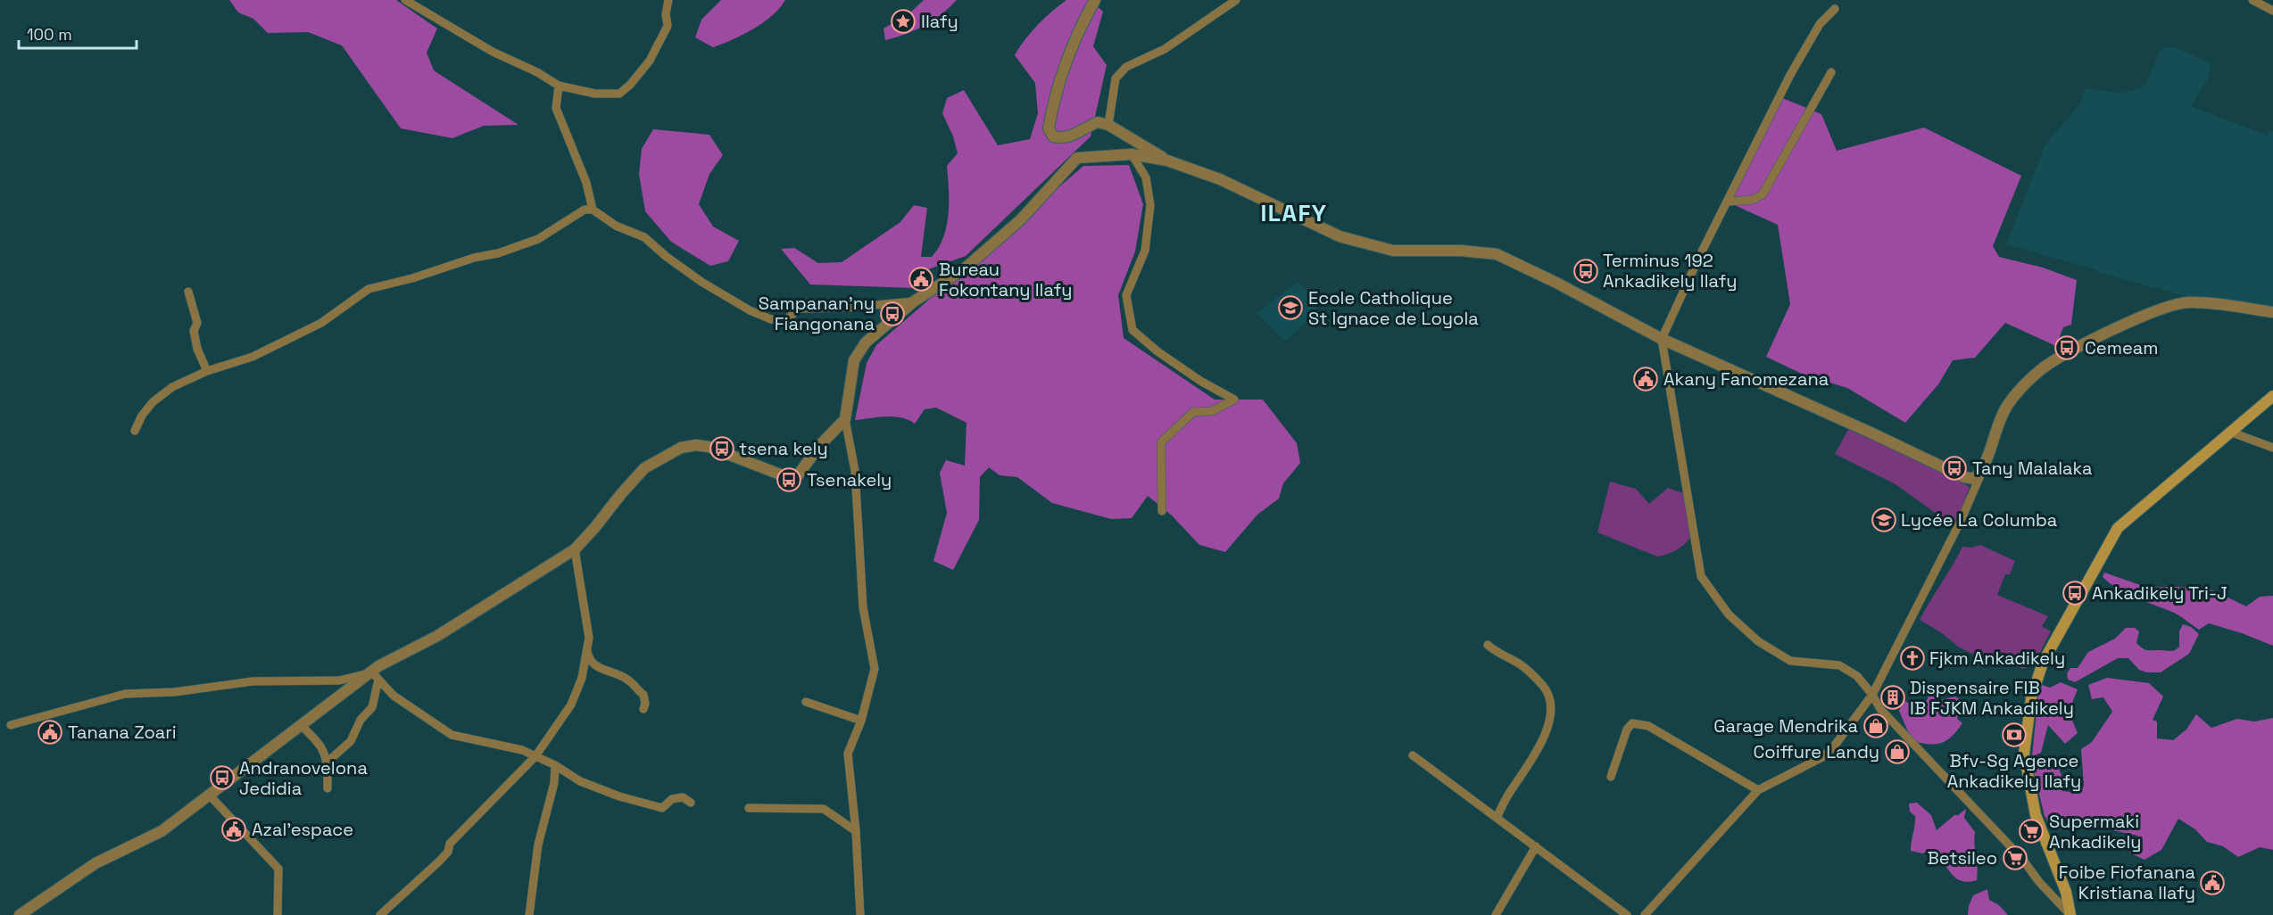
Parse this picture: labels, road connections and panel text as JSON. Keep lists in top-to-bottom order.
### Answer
{
  "districts": ["ILAFY"],
  "places": {
    "place": ["Ilafy"],
    "bus stop": [
      "Terminus 192 Ankadikely Ilafy",
      "Sampanan'ny Fiangonana",
      "Cemeam",
      "tsena kely",
      "Tany Malalaka",
      "Tsenakely",
      "Ankadikely Tri-J",
      "Andranovelona Jedidia"
    ],
    "public building": [
      "Bureau Fokontany Ilafy",
      "Akany Fanomezana",
      "Tanana Zoari",
      "Azal'espace",
      "Foibe Fiofanana Kristiana Ilafy"
    ],
    "school or university": ["Ecole Catholique St Ignace de Loyola", "Lycée La Columba"],
    "church": ["Fjkm Ankadikely"],
    "building": ["Dispensaire FIB IB FJKM Ankadikely"],
    "shop": ["Garage Mendrika", "Coiffure Landy"],
    "bank": ["Bfv-Sg Agence Ankadikely Ilafy"],
    "supermarket": ["Supermaki Ankadikely", "Betsileo"]
  },
  "scale_bar": "100 m"
}
